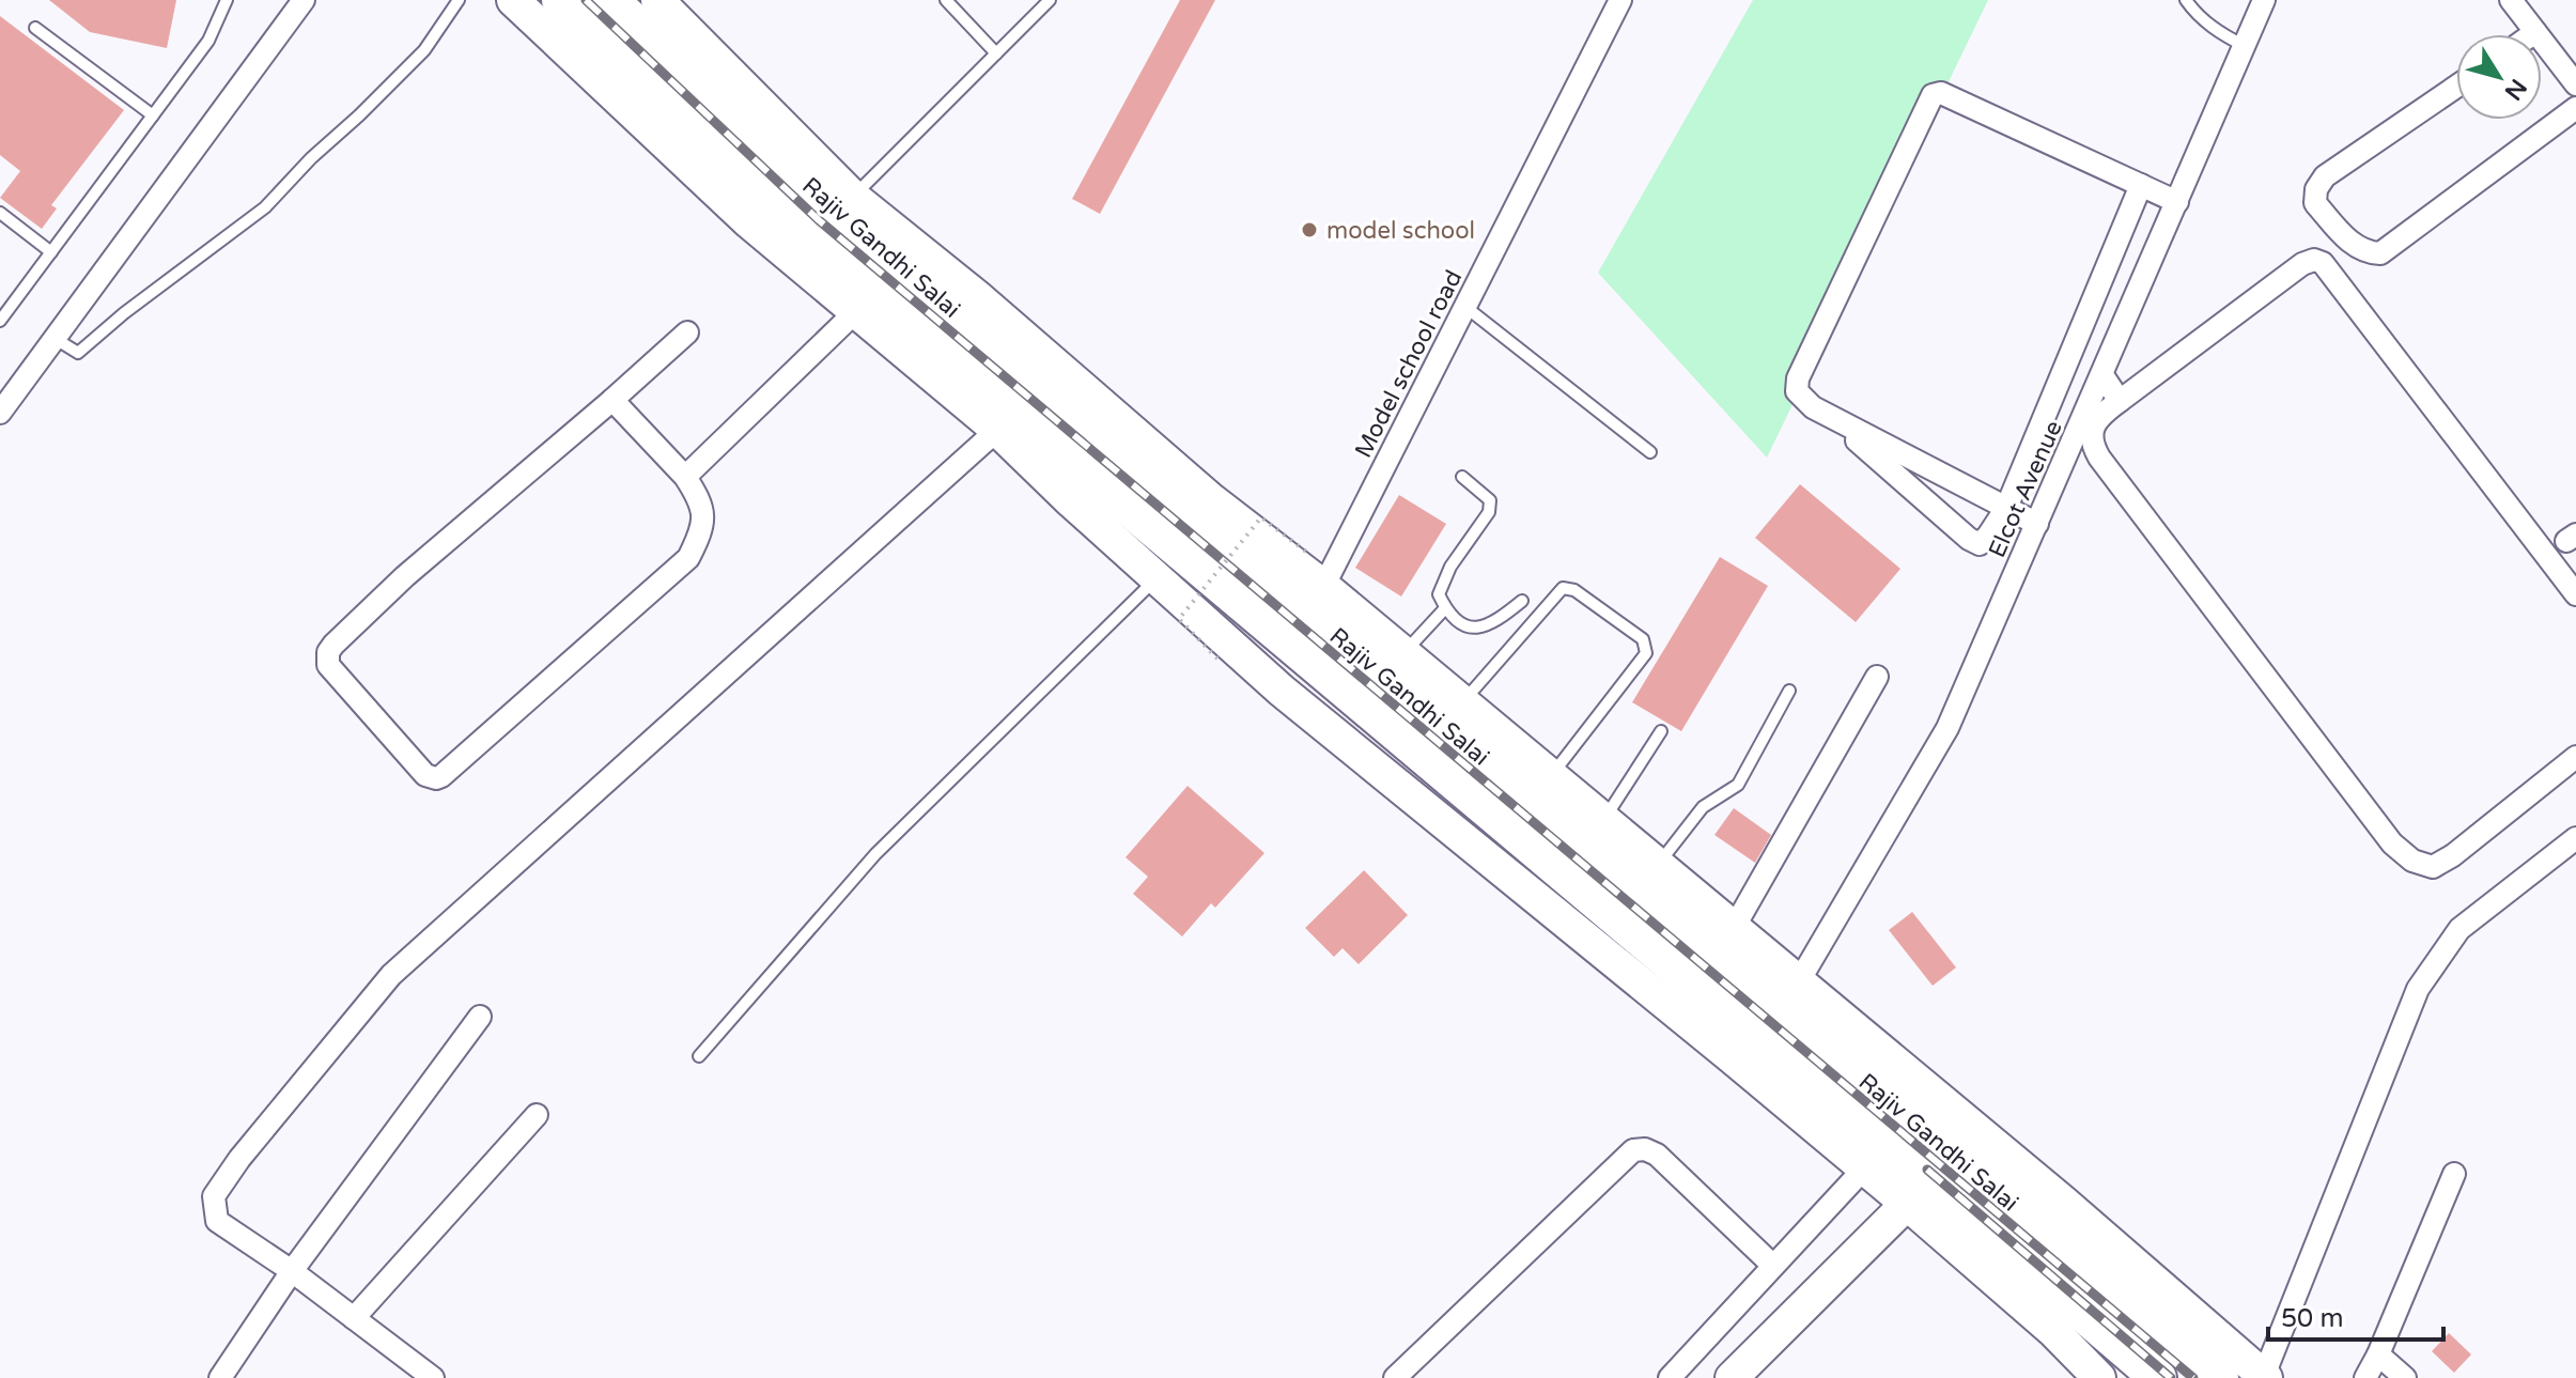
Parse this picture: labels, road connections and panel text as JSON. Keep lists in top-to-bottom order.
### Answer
{
  "streets": {
    "main road": ["Rajiv Gandhi Salai"],
    "street": ["Model school road", "Elcot Avenue"]
  },
  "crossings": [
    ["Rajiv Gandhi Salai", "Model school road"]
  ],
  "places": ["model school"],
  "scale_bar": "50 m",
  "north": "bottom right"
}
